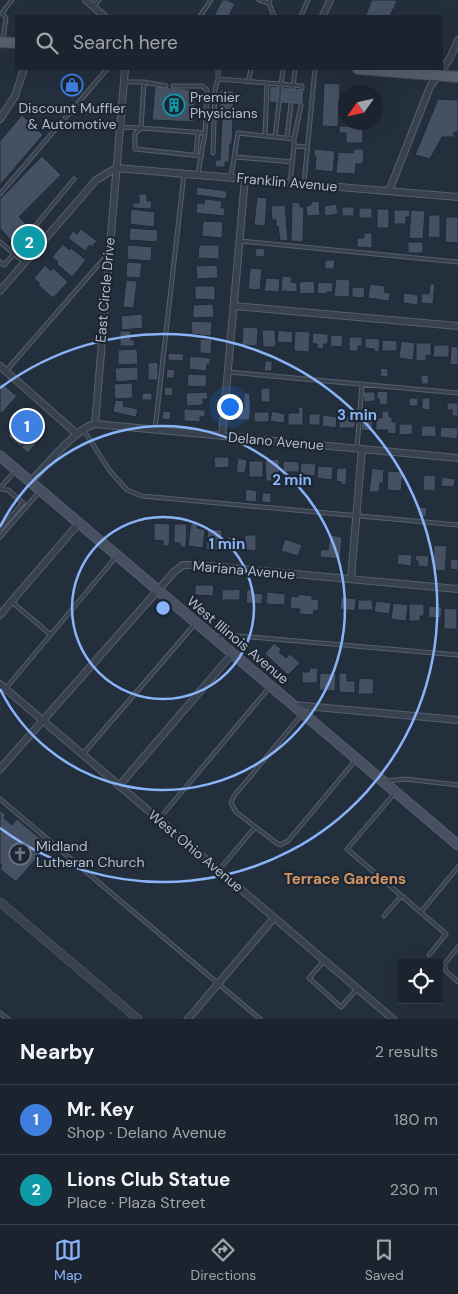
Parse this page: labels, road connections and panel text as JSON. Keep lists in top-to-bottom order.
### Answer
{
  "streets": {
    "main road": ["West Illinois Avenue"],
    "street": [
      "Franklin Avenue",
      "East Circle Drive",
      "Delano Avenue",
      "Mariana Avenue",
      "West Ohio Avenue"
    ]
  },
  "crossings": [
    ["Franklin Avenue", "East Circle Drive"],
    ["East Circle Drive", "Delano Avenue"],
    ["Mariana Avenue", "West Illinois Avenue"],
    ["Mariana Avenue", "West Ohio Avenue"]
  ],
  "districts": ["Terrace Gardens"],
  "places": {
    "shop": ["Discount Muffler & Automotive"],
    "building": ["Premier Physicians"],
    "church": ["Midland Lutheran Church"]
  },
  "north": "bottom left",
  "page": {
    "search": "Search here",
    "pins": ["2", "1"],
    "heading": ["Nearby", "2 results"],
    "list": [
      {
        "mark": "1",
        "name": "Mr. Key",
        "note": "Shop · Delano Avenue",
        "value": "180 m"
      },
      {
        "mark": "2",
        "name": "Lions Club Statue",
        "note": "Place · Plaza Street",
        "value": "230 m"
      }
    ],
    "nav": ["Map", "Directions", "Saved"]
  },
  "rings": ["3 min", "2 min", "1 min"]
}
